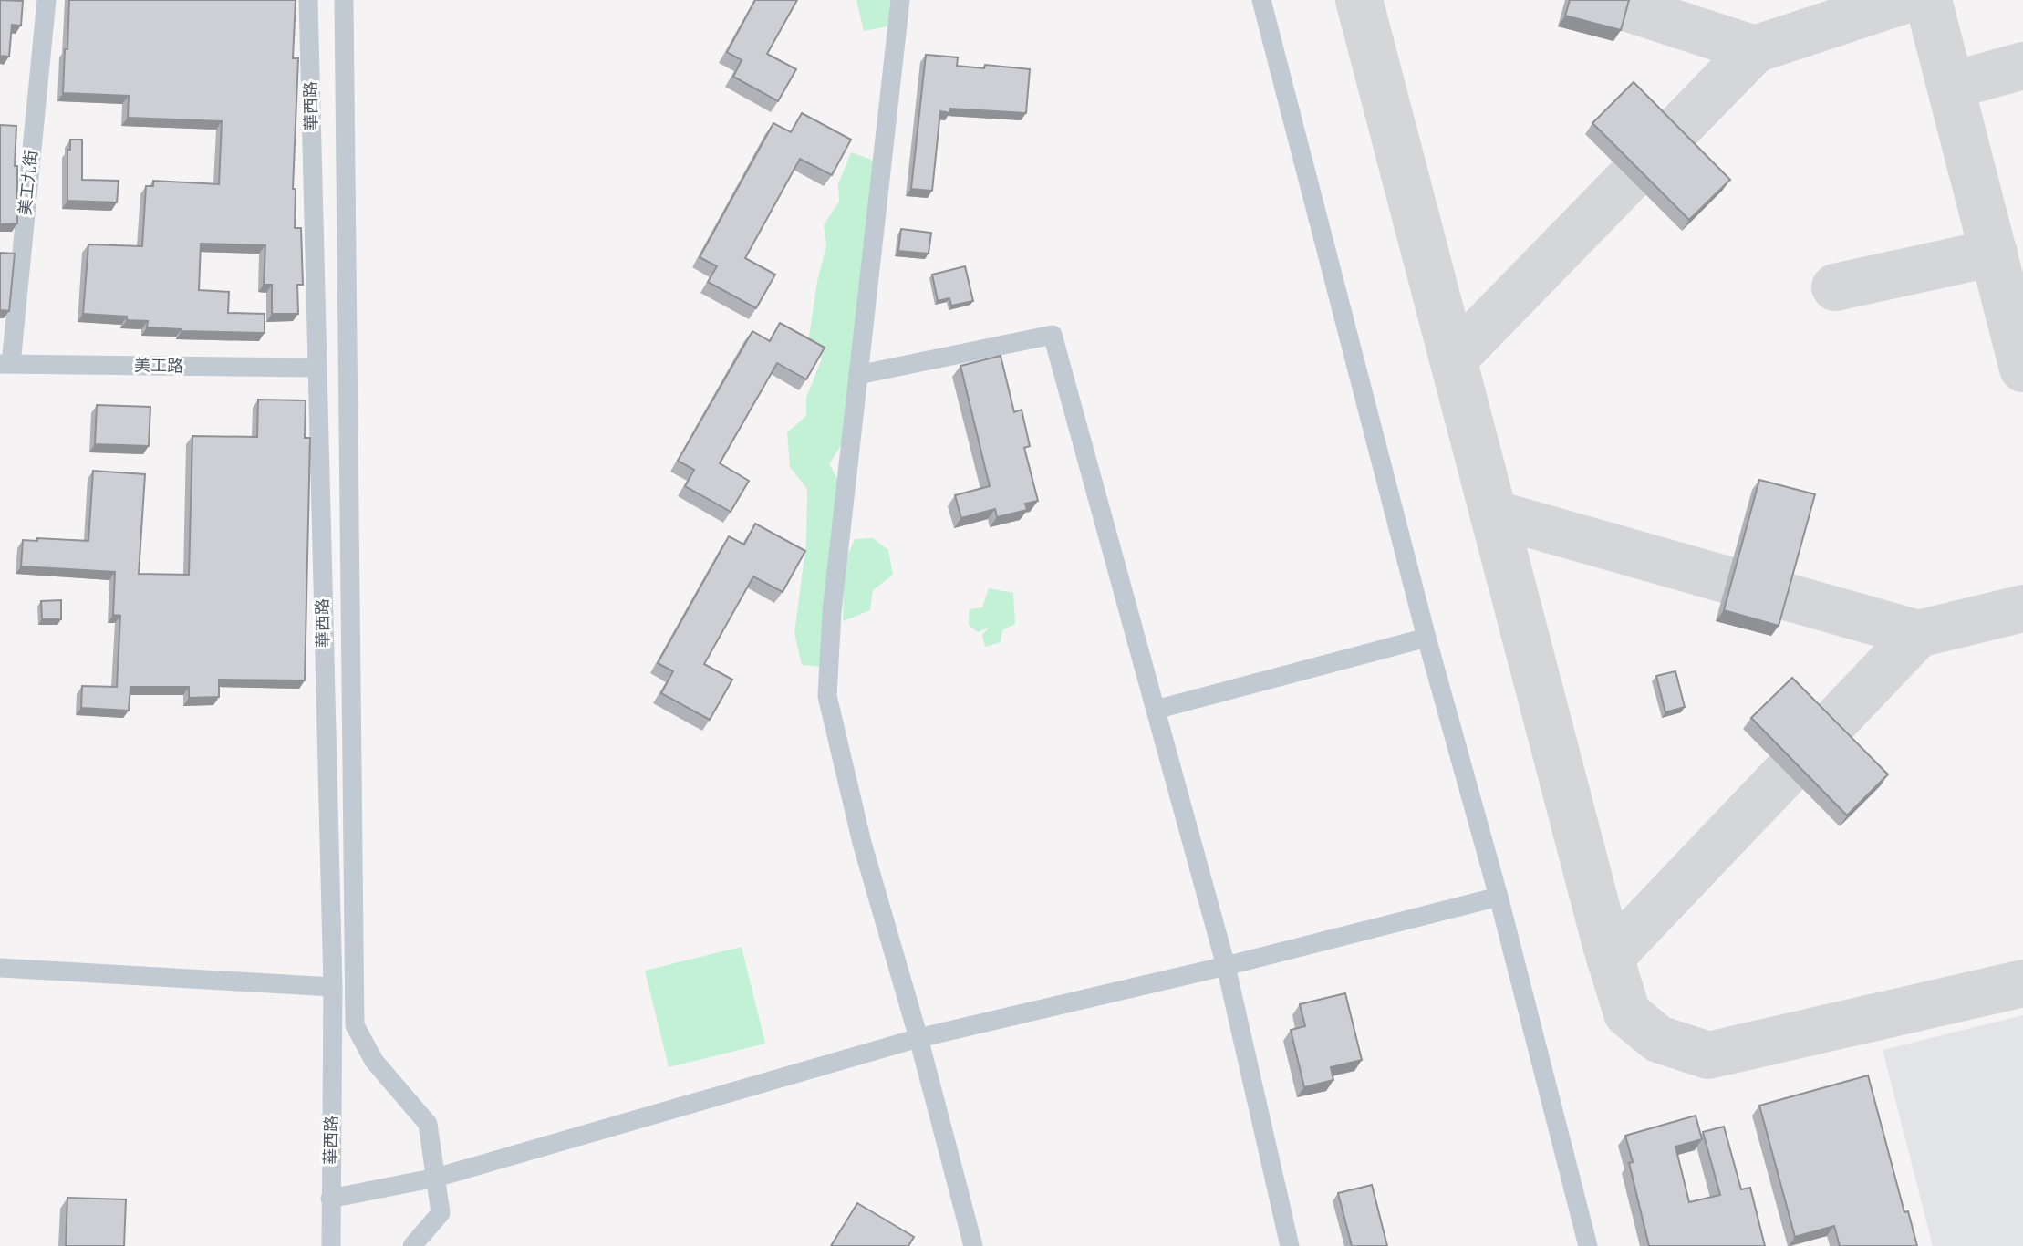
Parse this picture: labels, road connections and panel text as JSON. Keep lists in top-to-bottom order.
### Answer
{
  "streets": {
    "street": ["華西路", "美工九街", "美工路"]
  },
  "crossings": [
    ["華西路", "美工路"],
    ["美工九街", "美工路"]
  ]
}
